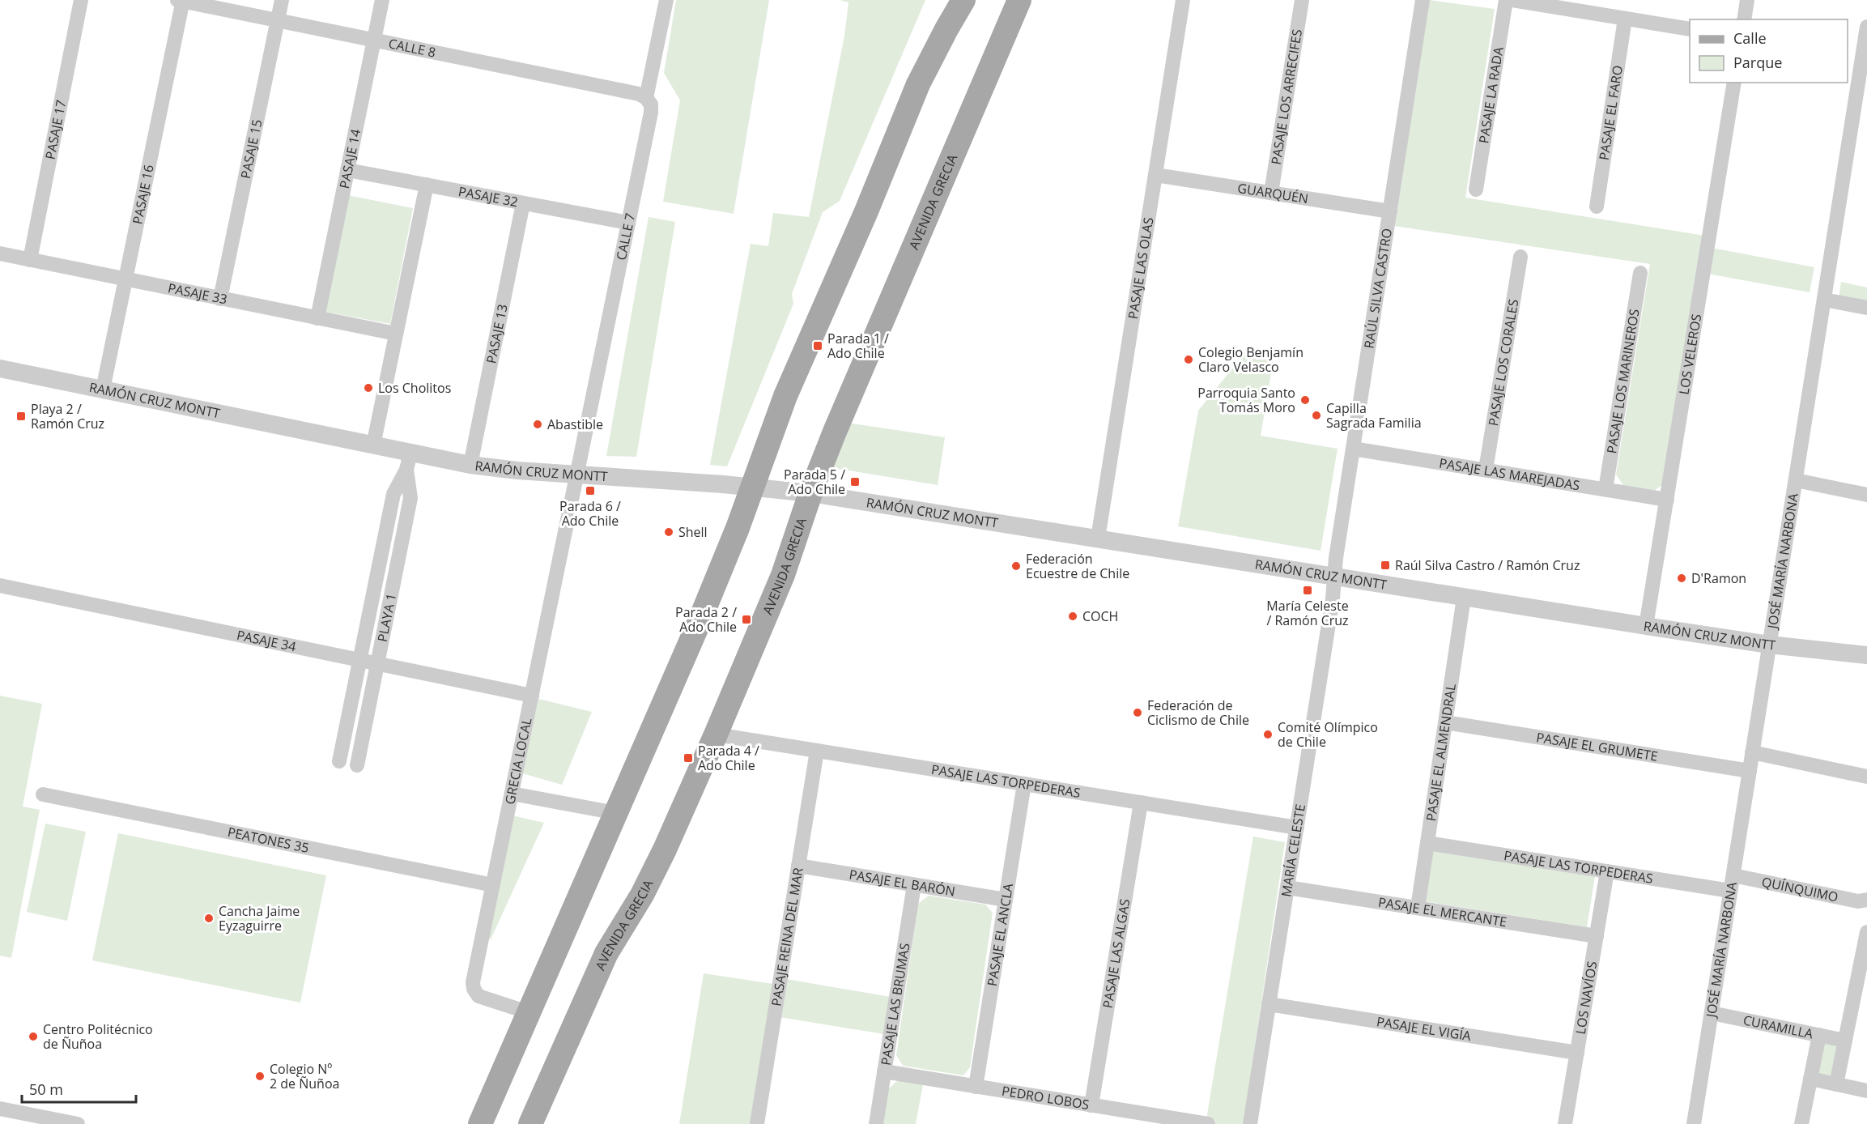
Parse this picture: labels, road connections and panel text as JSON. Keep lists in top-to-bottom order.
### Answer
{
  "streets": {
    "main road": ["AVENIDA GRECIA"],
    "street": [
      "CALLE 8",
      "PASAJE LA RADA",
      "PASAJE LOS ARRECIFES",
      "PASAJE EL FARO",
      "PASAJE 17",
      "PASAJE 15",
      "PASAJE 14",
      "GUARQUÉN",
      "PASAJE 16",
      "PASAJE 32",
      "CALLE 7",
      "PASAJE LAS OLAS",
      "RAÚL SILVA CASTRO",
      "PASAJE 33",
      "PASAJE 13",
      "LOS VELEROS",
      "PASAJE LOS CORALES",
      "PASAJE LOS MARINEROS",
      "RAMÓN CRUZ MONTT",
      "PASAJE LAS MAREJADAS",
      "JOSÉ MARÍA NARBONA",
      "PLAYA 1",
      "PASAJE 34",
      "PASAJE EL GRUMETE",
      "PASAJE EL ALMENDRAL",
      "GRECIA LOCAL",
      "PASAJE LAS TORPEDERAS",
      "PEATONES 35",
      "MARÍA CELESTE",
      "PASAJE EL BARÓN",
      "QUÍNQUIMO",
      "PASAJE EL MERCANTE",
      "PASAJE EL ANCLA",
      "PASAJE REINA DEL MAR",
      "PASAJE LAS ALGAS",
      "LOS NAVÍOS",
      "PASAJE LAS BRUMAS",
      "CURAMILLA",
      "PASAJE EL VIGÍA",
      "PEDRO LOBOS"
    ]
  },
  "crossings": [
    ["CALLE 8", "PASAJE 15"],
    ["CALLE 8", "PASAJE 14"],
    ["CALLE 8", "PASAJE 16"],
    ["CALLE 8", "CALLE 7"],
    ["PASAJE LOS ARRECIFES", "GUARQUÉN"],
    ["PASAJE 17", "PASAJE 33"],
    ["PASAJE 15", "PASAJE 33"],
    ["PASAJE 14", "PASAJE 32"],
    ["PASAJE 14", "PASAJE 33"],
    ["GUARQUÉN", "PASAJE LAS OLAS"],
    ["GUARQUÉN", "RAÚL SILVA CASTRO"],
    ["PASAJE 16", "PASAJE 33"],
    ["PASAJE 16", "RAMÓN CRUZ MONTT"],
    ["PASAJE 32", "CALLE 7"],
    ["PASAJE 32", "PASAJE 13"],
    ["AVENIDA GRECIA", "RAMÓN CRUZ MONTT"],
    ["AVENIDA GRECIA", "PASAJE LAS TORPEDERAS"],
    ["CALLE 7", "RAMÓN CRUZ MONTT"],
    ["CALLE 7", "GRECIA LOCAL"],
    ["PASAJE LAS OLAS", "RAMÓN CRUZ MONTT"],
    ["RAÚL SILVA CASTRO", "RAMÓN CRUZ MONTT"],
    ["RAÚL SILVA CASTRO", "PASAJE LAS MAREJADAS"],
    ["RAÚL SILVA CASTRO", "MARÍA CELESTE"],
    ["PASAJE 13", "RAMÓN CRUZ MONTT"],
    ["LOS VELEROS", "RAMÓN CRUZ MONTT"],
    ["LOS VELEROS", "PASAJE LAS MAREJADAS"],
    ["PASAJE LOS CORALES", "PASAJE LAS MAREJADAS"],
    ["PASAJE LOS MARINEROS", "PASAJE LAS MAREJADAS"],
    ["RAMÓN CRUZ MONTT", "JOSÉ MARÍA NARBONA"],
    ["RAMÓN CRUZ MONTT", "PLAYA 1"],
    ["RAMÓN CRUZ MONTT", "PASAJE EL ALMENDRAL"],
    ["RAMÓN CRUZ MONTT", "GRECIA LOCAL"],
    ["RAMÓN CRUZ MONTT", "MARÍA CELESTE"],
    ["JOSÉ MARÍA NARBONA", "PASAJE EL GRUMETE"],
    ["JOSÉ MARÍA NARBONA", "PASAJE LAS TORPEDERAS"],
    ["JOSÉ MARÍA NARBONA", "QUÍNQUIMO"],
    ["JOSÉ MARÍA NARBONA", "CURAMILLA"],
    ["PLAYA 1", "PASAJE 34"],
    ["PASAJE 34", "GRECIA LOCAL"],
    ["PASAJE EL GRUMETE", "PASAJE EL ALMENDRAL"],
    ["PASAJE EL ALMENDRAL", "PASAJE LAS TORPEDERAS"],
    ["PASAJE EL ALMENDRAL", "PASAJE EL MERCANTE"],
    ["GRECIA LOCAL", "PEATONES 35"],
    ["PASAJE LAS TORPEDERAS", "MARÍA CELESTE"],
    ["PASAJE LAS TORPEDERAS", "PASAJE EL ANCLA"],
    ["PASAJE LAS TORPEDERAS", "PASAJE REINA DEL MAR"],
    ["PASAJE LAS TORPEDERAS", "PASAJE LAS ALGAS"],
    ["PASAJE LAS TORPEDERAS", "LOS NAVÍOS"],
    ["MARÍA CELESTE", "PASAJE EL MERCANTE"],
    ["MARÍA CELESTE", "PASAJE EL VIGÍA"],
    ["PASAJE EL BARÓN", "PASAJE EL ANCLA"],
    ["PASAJE EL BARÓN", "PASAJE REINA DEL MAR"],
    ["PASAJE EL BARÓN", "PASAJE LAS BRUMAS"],
    ["PASAJE EL MERCANTE", "LOS NAVÍOS"],
    ["PASAJE EL ANCLA", "PEDRO LOBOS"],
    ["PASAJE LAS ALGAS", "PEDRO LOBOS"],
    ["LOS NAVÍOS", "PASAJE EL VIGÍA"],
    ["PASAJE LAS BRUMAS", "PEDRO LOBOS"]
  ],
  "places": {
    "transit": [
      "Parada 1 / Ado Chile",
      "Playa 2 / Ramón Cruz",
      "Parada 5 / Ado Chile",
      "Parada 6 / Ado Chile",
      "Raúl Silva Castro / Ramón Cruz",
      "María Celeste / Ramón Cruz",
      "Parada 2 / Ado Chile",
      "Parada 4 / Ado Chile"
    ],
    "other": [
      "Colegio Benjamín Claro Velasco",
      "Los Cholitos",
      "Parroquia Santo Tomás Moro",
      "Capilla Sagrada Familia",
      "Abastible",
      "Shell",
      "Federación Ecuestre de Chile",
      "D'Ramon",
      "COCH",
      "Federación de Ciclismo de Chile",
      "Comité Olímpico de Chile",
      "Cancha Jaime Eyzaguirre",
      "Centro Politécnico de Ñuñoa",
      "Colegio Nº 2 de Ñuñoa"
    ]
  },
  "legend": ["Calle", "Parque"],
  "scale_bar": "50 m"
}
